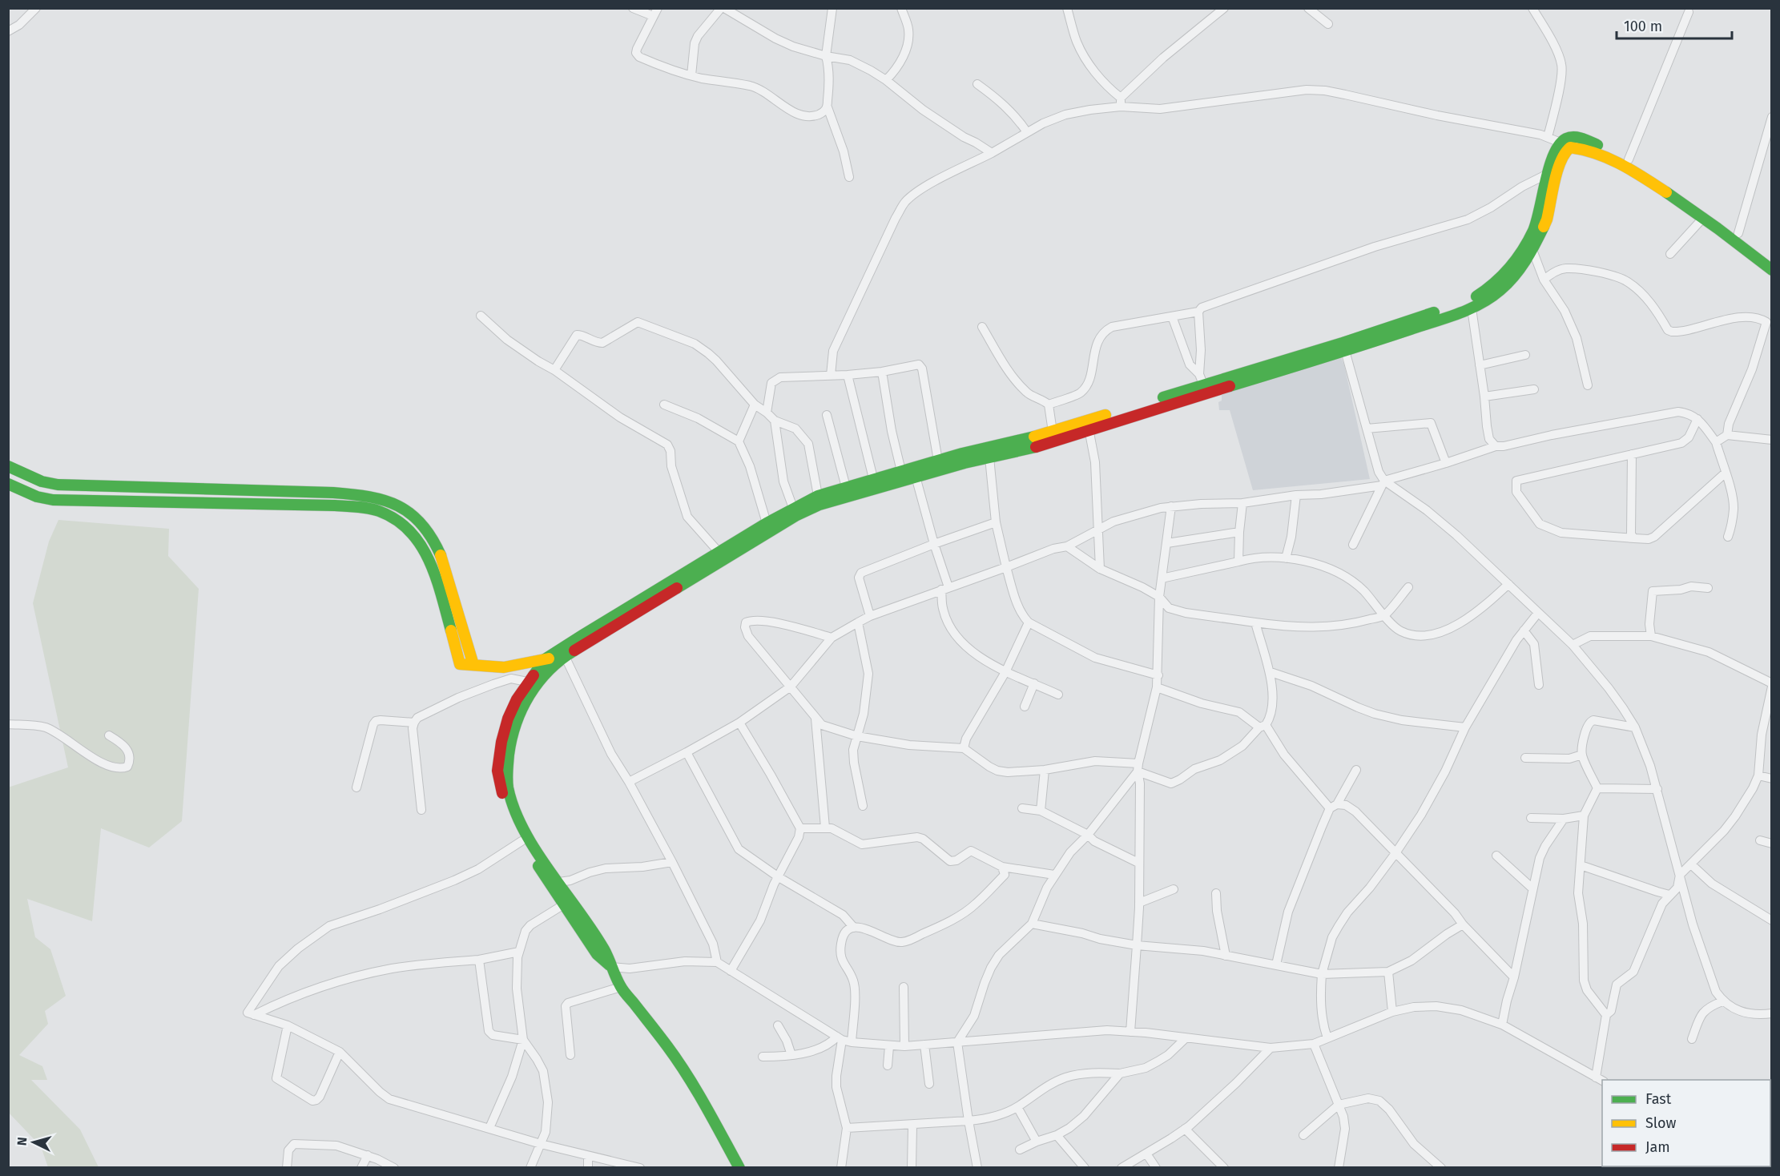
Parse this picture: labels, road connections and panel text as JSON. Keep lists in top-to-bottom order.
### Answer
{
  "legend": ["Fast", "Slow", "Jam"],
  "scale_bar": "100 m",
  "north": "left"
}
